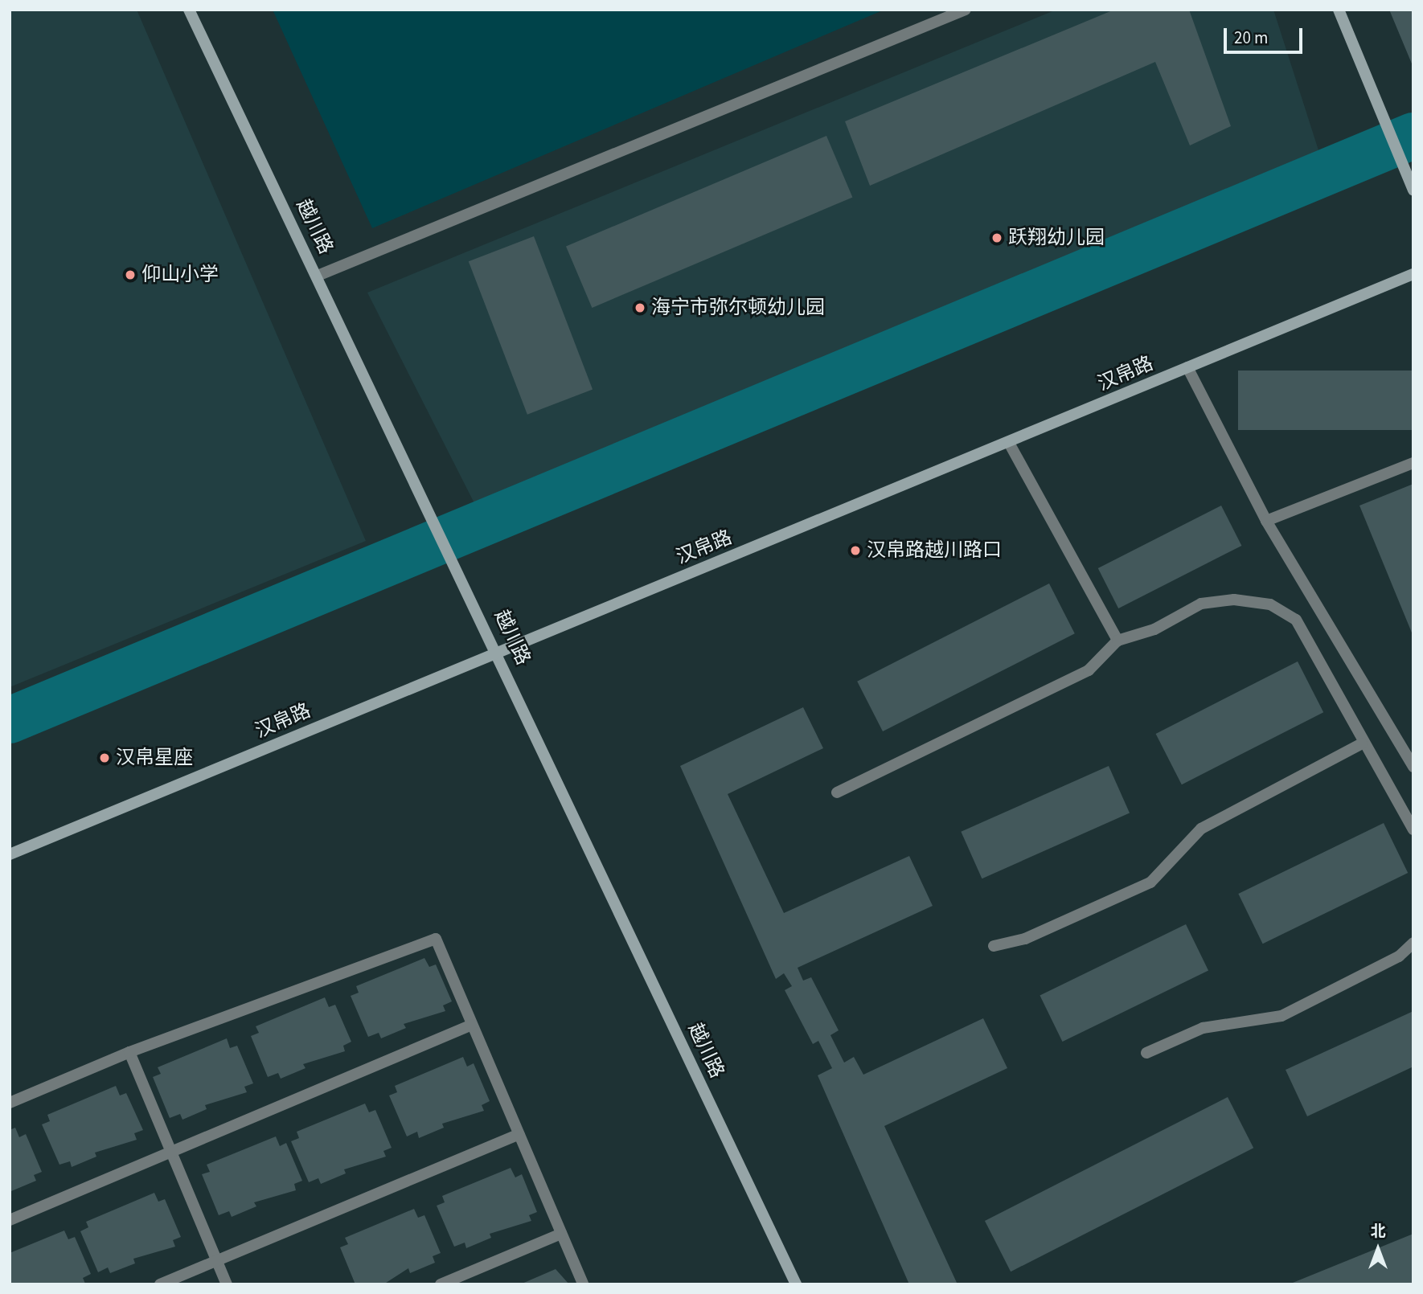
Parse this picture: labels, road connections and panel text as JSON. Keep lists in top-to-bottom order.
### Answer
{
  "streets": {
    "street": ["越川路", "汉帛路"]
  },
  "crossings": [
    ["越川路", "汉帛路"]
  ],
  "places": [
    "跃翔幼儿园",
    "仰山小学",
    "海宁市弥尔顿幼儿园",
    "汉帛路越川路口",
    "汉帛星座"
  ],
  "scale_bar": "20 m",
  "north": "top"
}
